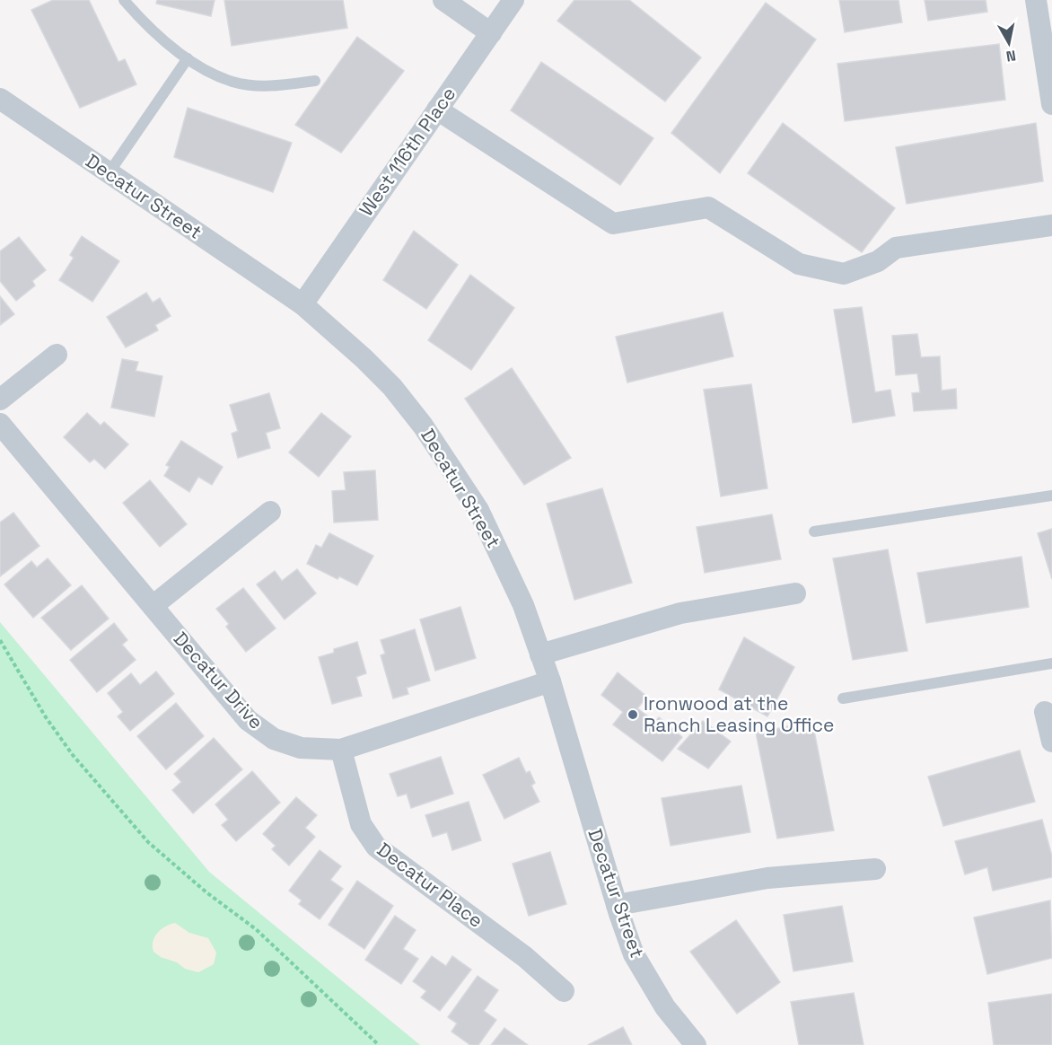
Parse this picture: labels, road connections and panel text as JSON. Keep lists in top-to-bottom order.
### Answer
{
  "streets": {
    "street": [
      "West 116th Place",
      "Decatur Street",
      "Decatur Drive",
      "Decatur Place"
    ]
  },
  "crossings": [
    ["West 116th Place", "Decatur Street"],
    ["Decatur Street", "Decatur Drive"],
    ["Decatur Drive", "Decatur Place"]
  ],
  "places": ["Ironwood at the Ranch Leasing Office"],
  "north": "bottom"
}
